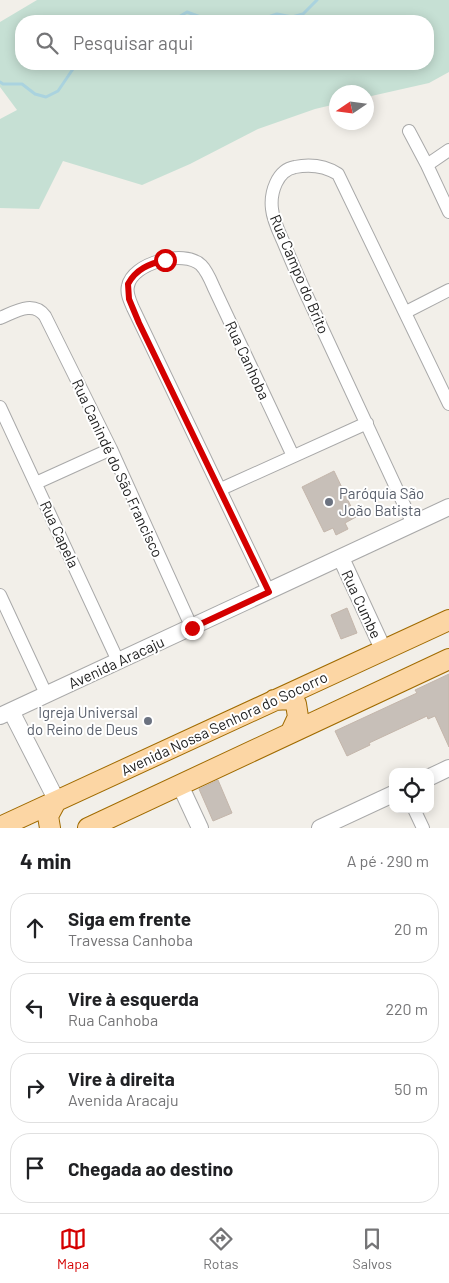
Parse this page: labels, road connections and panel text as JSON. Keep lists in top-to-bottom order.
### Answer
{
  "streets": {
    "main road": ["Avenida Nossa Senhora do Socorro"],
    "street": [
      "Rua Campo do Brito",
      "Rua Canhoba",
      "Rua Canindé do São Francisco",
      "Rua Capela",
      "Rua Cumbe",
      "Avenida Aracaju"
    ]
  },
  "crossings": [
    ["Rua Campo do Brito", "Avenida Aracaju"],
    ["Rua Canindé do São Francisco", "Avenida Aracaju"],
    ["Rua Capela", "Avenida Aracaju"],
    ["Rua Cumbe", "Avenida Aracaju"],
    ["Rua Cumbe", "Avenida Nossa Senhora do Socorro"]
  ],
  "places": ["Paróquia São João Batista", "Igreja Universal do Reino de Deus"],
  "north": "left",
  "page": {
    "search": "Pesquisar aqui",
    "heading": ["4 min", "A pé · 290 m"],
    "list": [
      ["Siga em frente", "Travessa Canhoba", "20 m"],
      ["Vire à esquerda", "Rua Canhoba", "220 m"],
      ["Vire à direita", "Avenida Aracaju", "50 m"],
      "Chegada ao destino"
    ],
    "nav": ["Mapa", "Rotas", "Salvos"]
  }
}
